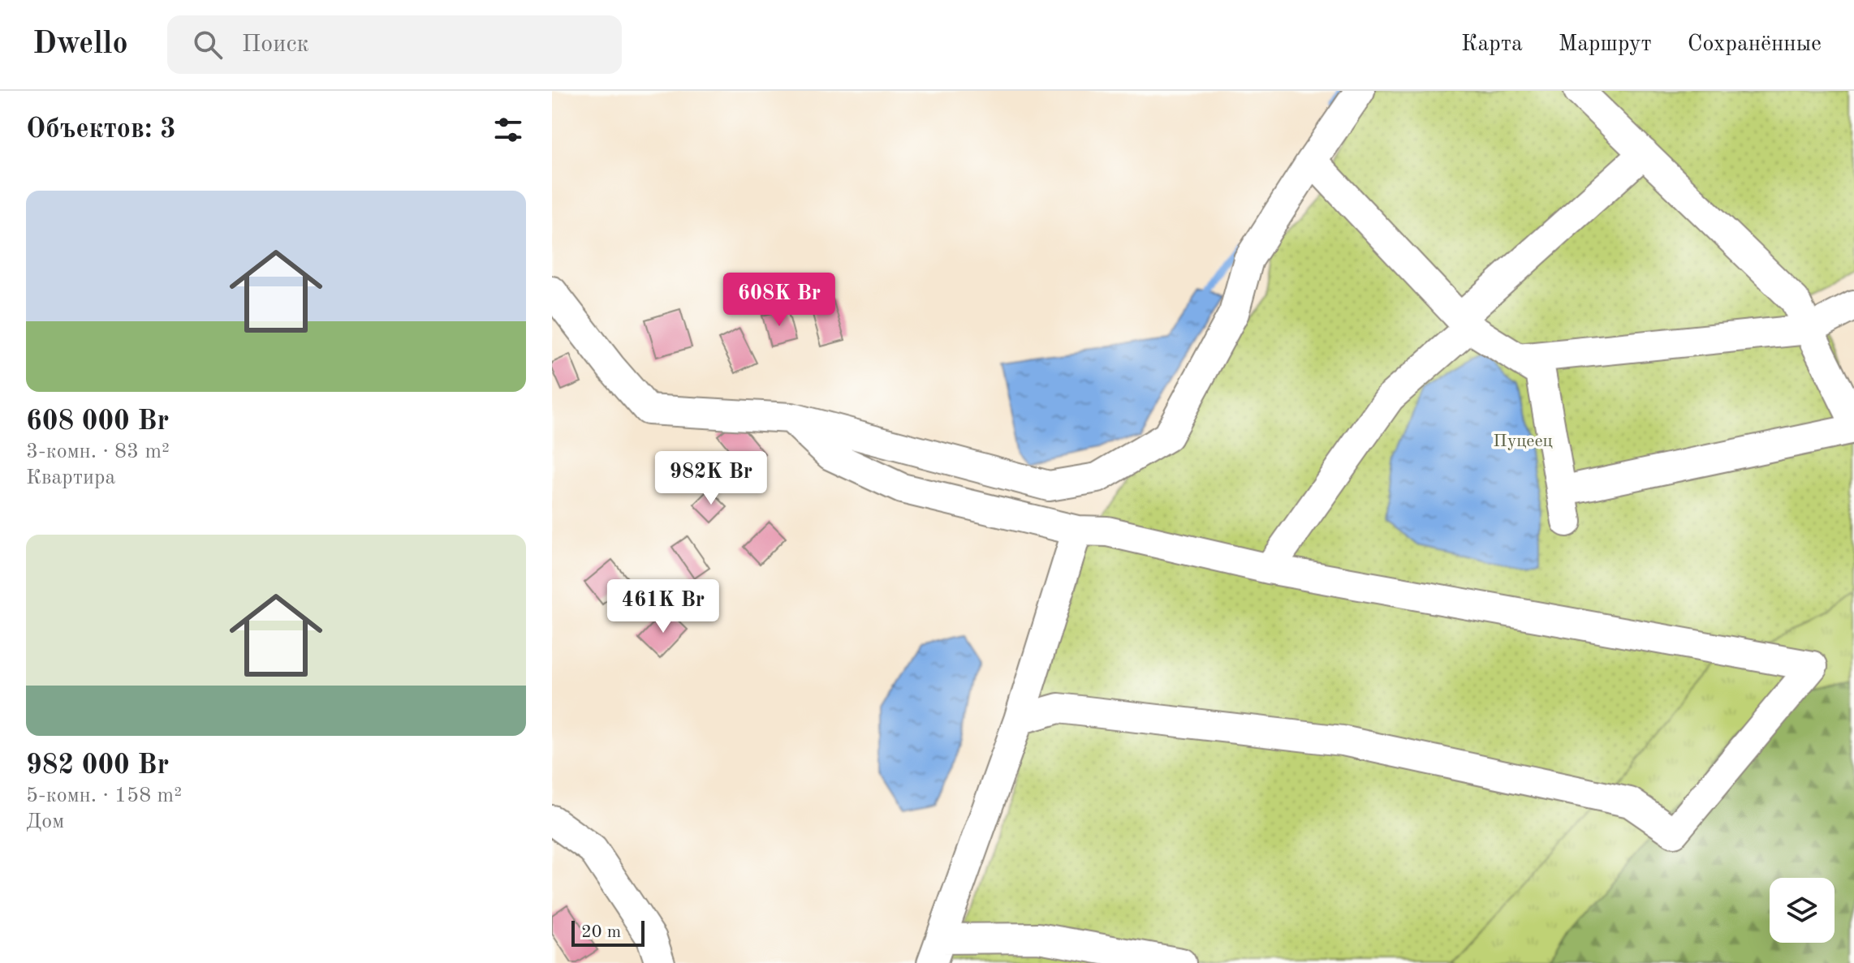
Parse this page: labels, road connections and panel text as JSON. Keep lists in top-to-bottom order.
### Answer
{
  "parks": ["Пуцеец"],
  "scale_bar": "20 m",
  "page": {
    "header": "Dwello",
    "search": "Поиск",
    "nav": ["Карта", "Маршрут", "Сохранённые"],
    "heading": "Объектов: 3",
    "list": [
      {
        "name": "608 000 Br",
        "note": "3-комн. · 83 m² · Квартира"
      },
      {
        "name": "982 000 Br",
        "note": "5-комн. · 158 m² · Дом"
      }
    ],
    "price": ["608K Br", "982K Br", "461K Br"],
    "scale": "20 m"
  }
}
